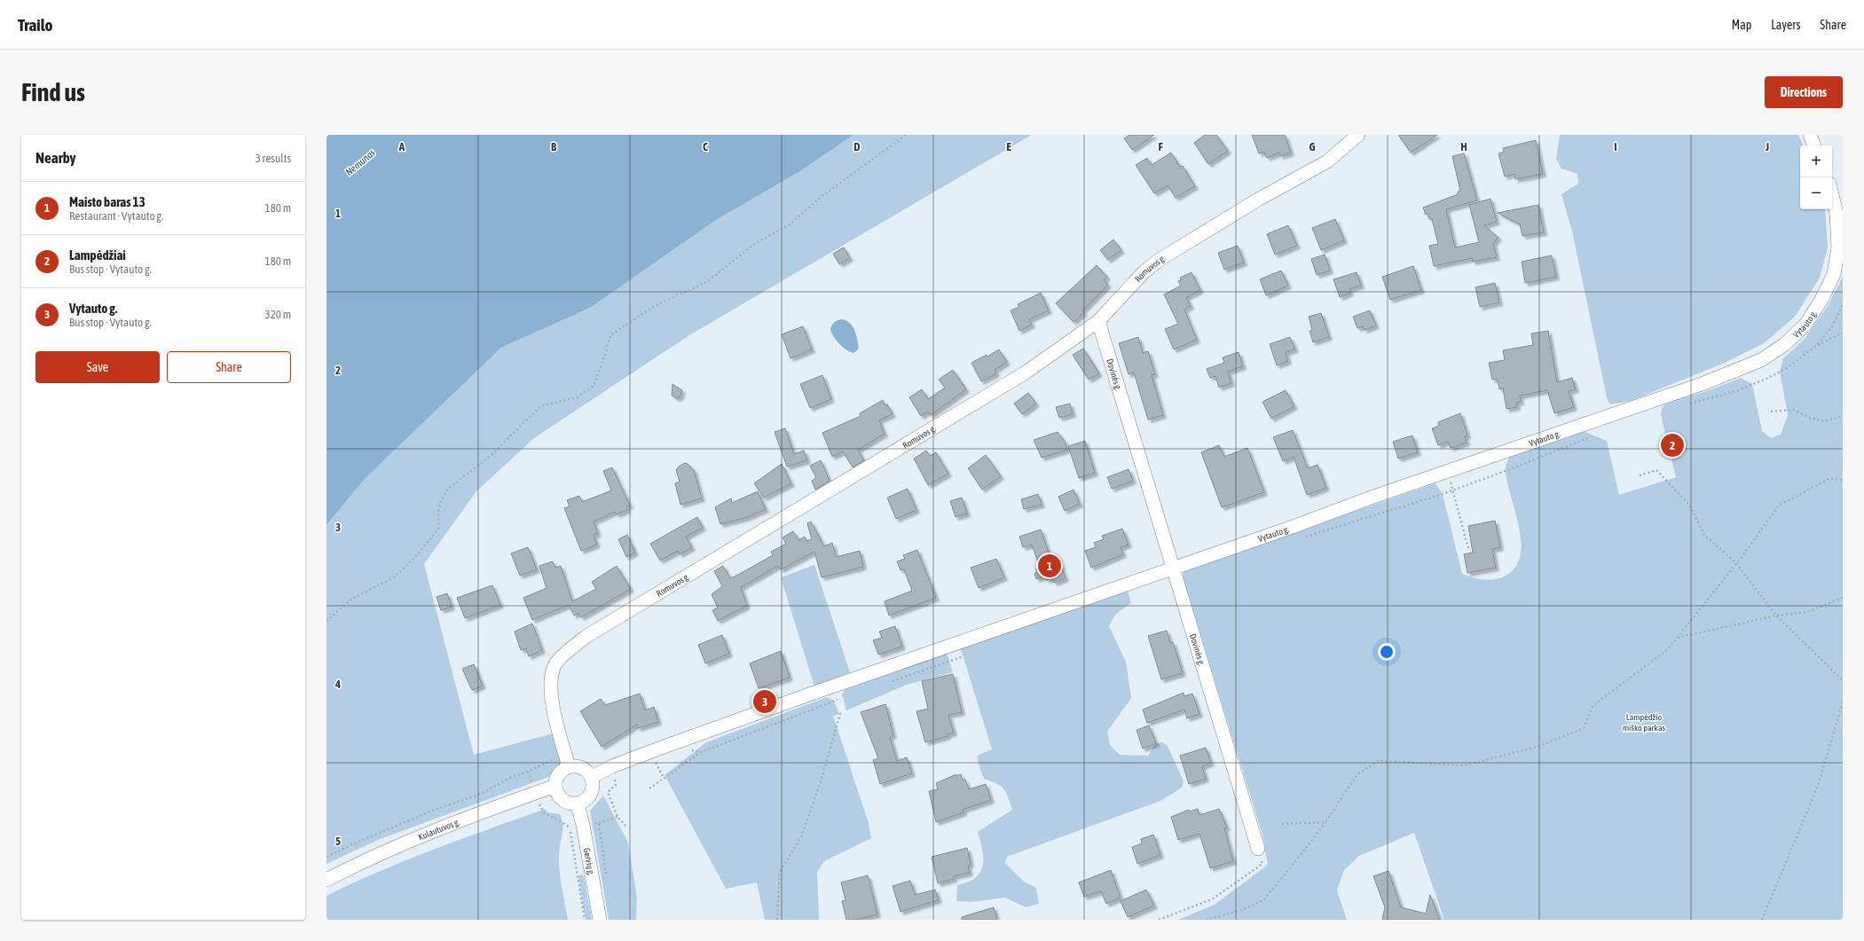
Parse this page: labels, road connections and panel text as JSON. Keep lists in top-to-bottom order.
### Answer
{
  "streets": {
    "street": [
      "Romuvos g.",
      "Vytauto g.",
      "Dovinės g.",
      "Kulautuvos g.",
      "Gervių g."
    ]
  },
  "crossings": [
    ["Romuvos g.", "Vytauto g."],
    ["Romuvos g.", "Dovinės g."],
    ["Romuvos g.", "Kulautuvos g."],
    ["Romuvos g.", "Gervių g."],
    ["Vytauto g.", "Dovinės g."],
    ["Vytauto g.", "Kulautuvos g."],
    ["Vytauto g.", "Gervių g."],
    ["Kulautuvos g.", "Gervių g."]
  ],
  "water": ["Nemunas"],
  "parks": ["Lampėdžio miško parkas"],
  "page": {
    "header": "Trailo",
    "nav": ["Map", "Layers", "Share"],
    "buttons": [
      "Directions",
      ["Save", "Share"]
    ],
    "title": "Find us",
    "heading": ["Nearby", "3 results"],
    "map_buttons": ["+", "−"],
    "list": [
      {
        "mark": "1",
        "name": "Maisto baras 13",
        "note": "Restaurant · Vytauto g.",
        "value": "180 m"
      },
      {
        "mark": "2",
        "name": "Lampėdžiai",
        "note": "Bus stop · Vytauto g.",
        "value": "180 m"
      },
      {
        "mark": "3",
        "name": "Vytauto g.",
        "note": "Bus stop · Vytauto g.",
        "value": "320 m"
      }
    ],
    "pins": ["2", "1", "3"]
  },
  "grid": {
    "columns": [
      "A",
      "B",
      "C",
      "D",
      "E",
      "F",
      "G",
      "H",
      "I",
      "J"
    ],
    "rows": [
      "1",
      "2",
      "3",
      "4",
      "5"
    ]
  }
}
